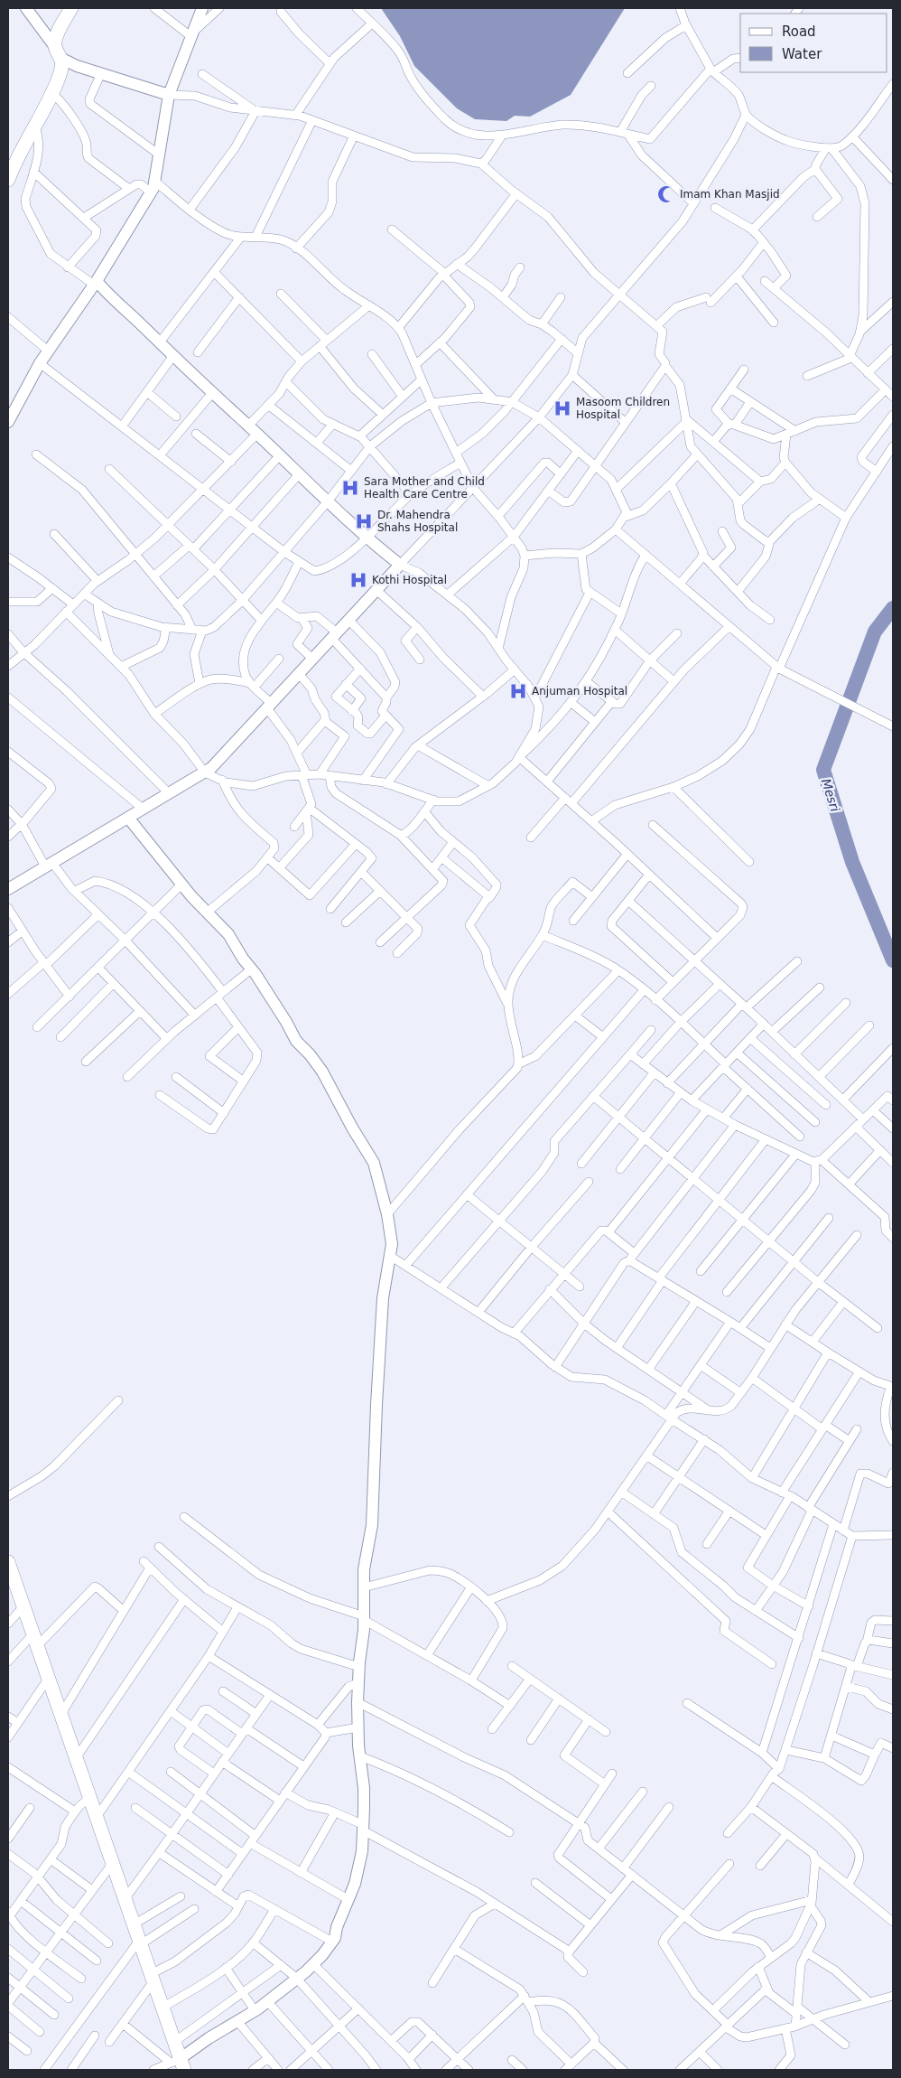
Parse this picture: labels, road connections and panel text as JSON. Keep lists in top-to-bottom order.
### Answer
{
  "water": ["Mesri"],
  "places": {
    "mosque": ["Imam Khan Masjid"],
    "hospital": [
      "Masoom Children Hospital",
      "Sara Mother and Child Health Care Centre",
      "Dr. Mahendra Shahs Hospital",
      "Kothi Hospital",
      "Anjuman Hospital"
    ]
  },
  "legend": ["Road", "Water"]
}
